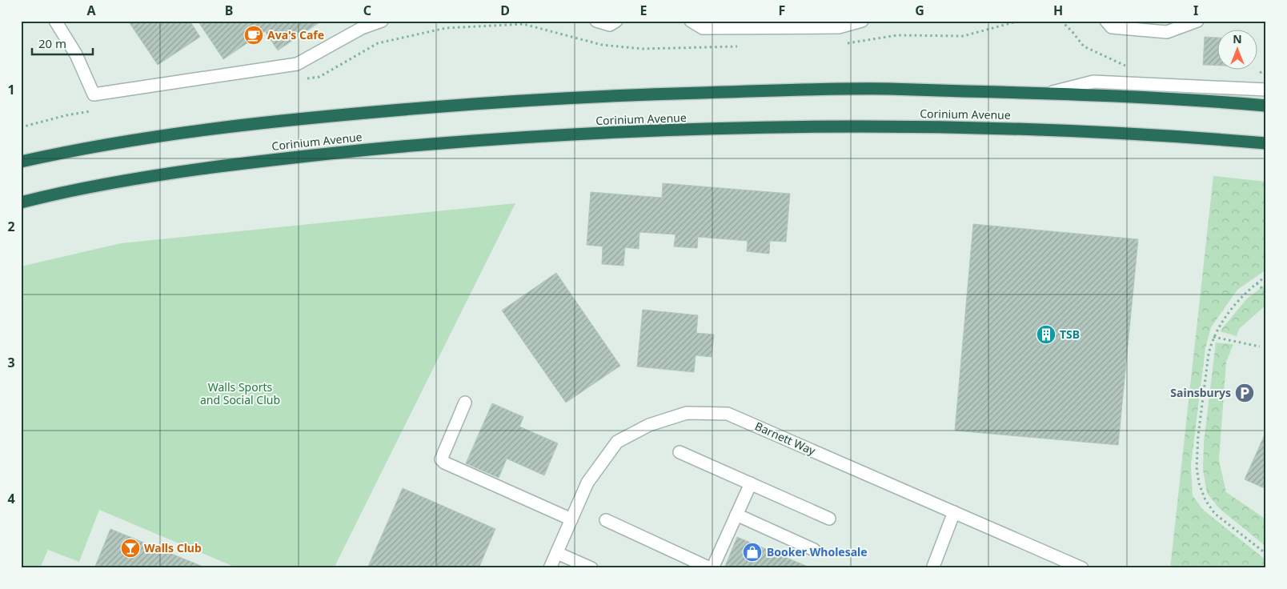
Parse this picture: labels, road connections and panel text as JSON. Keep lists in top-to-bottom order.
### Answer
{
  "streets": {
    "highway": ["Corinium Avenue"],
    "street": ["Barnett Way"]
  },
  "parks": ["Walls Sports and Social Club"],
  "places": {
    "cafe": ["Ava's Cafe"],
    "building": ["TSB"],
    "parking": ["Sainsburys"],
    "bar": ["Walls Club"],
    "shop": ["Booker Wholesale"]
  },
  "scale_bar": "20 m",
  "north": "top",
  "grid": {
    "columns": [
      "A",
      "B",
      "C",
      "D",
      "E",
      "F",
      "G",
      "H",
      "I"
    ],
    "rows": [
      "1",
      "2",
      "3",
      "4"
    ]
  }
}
